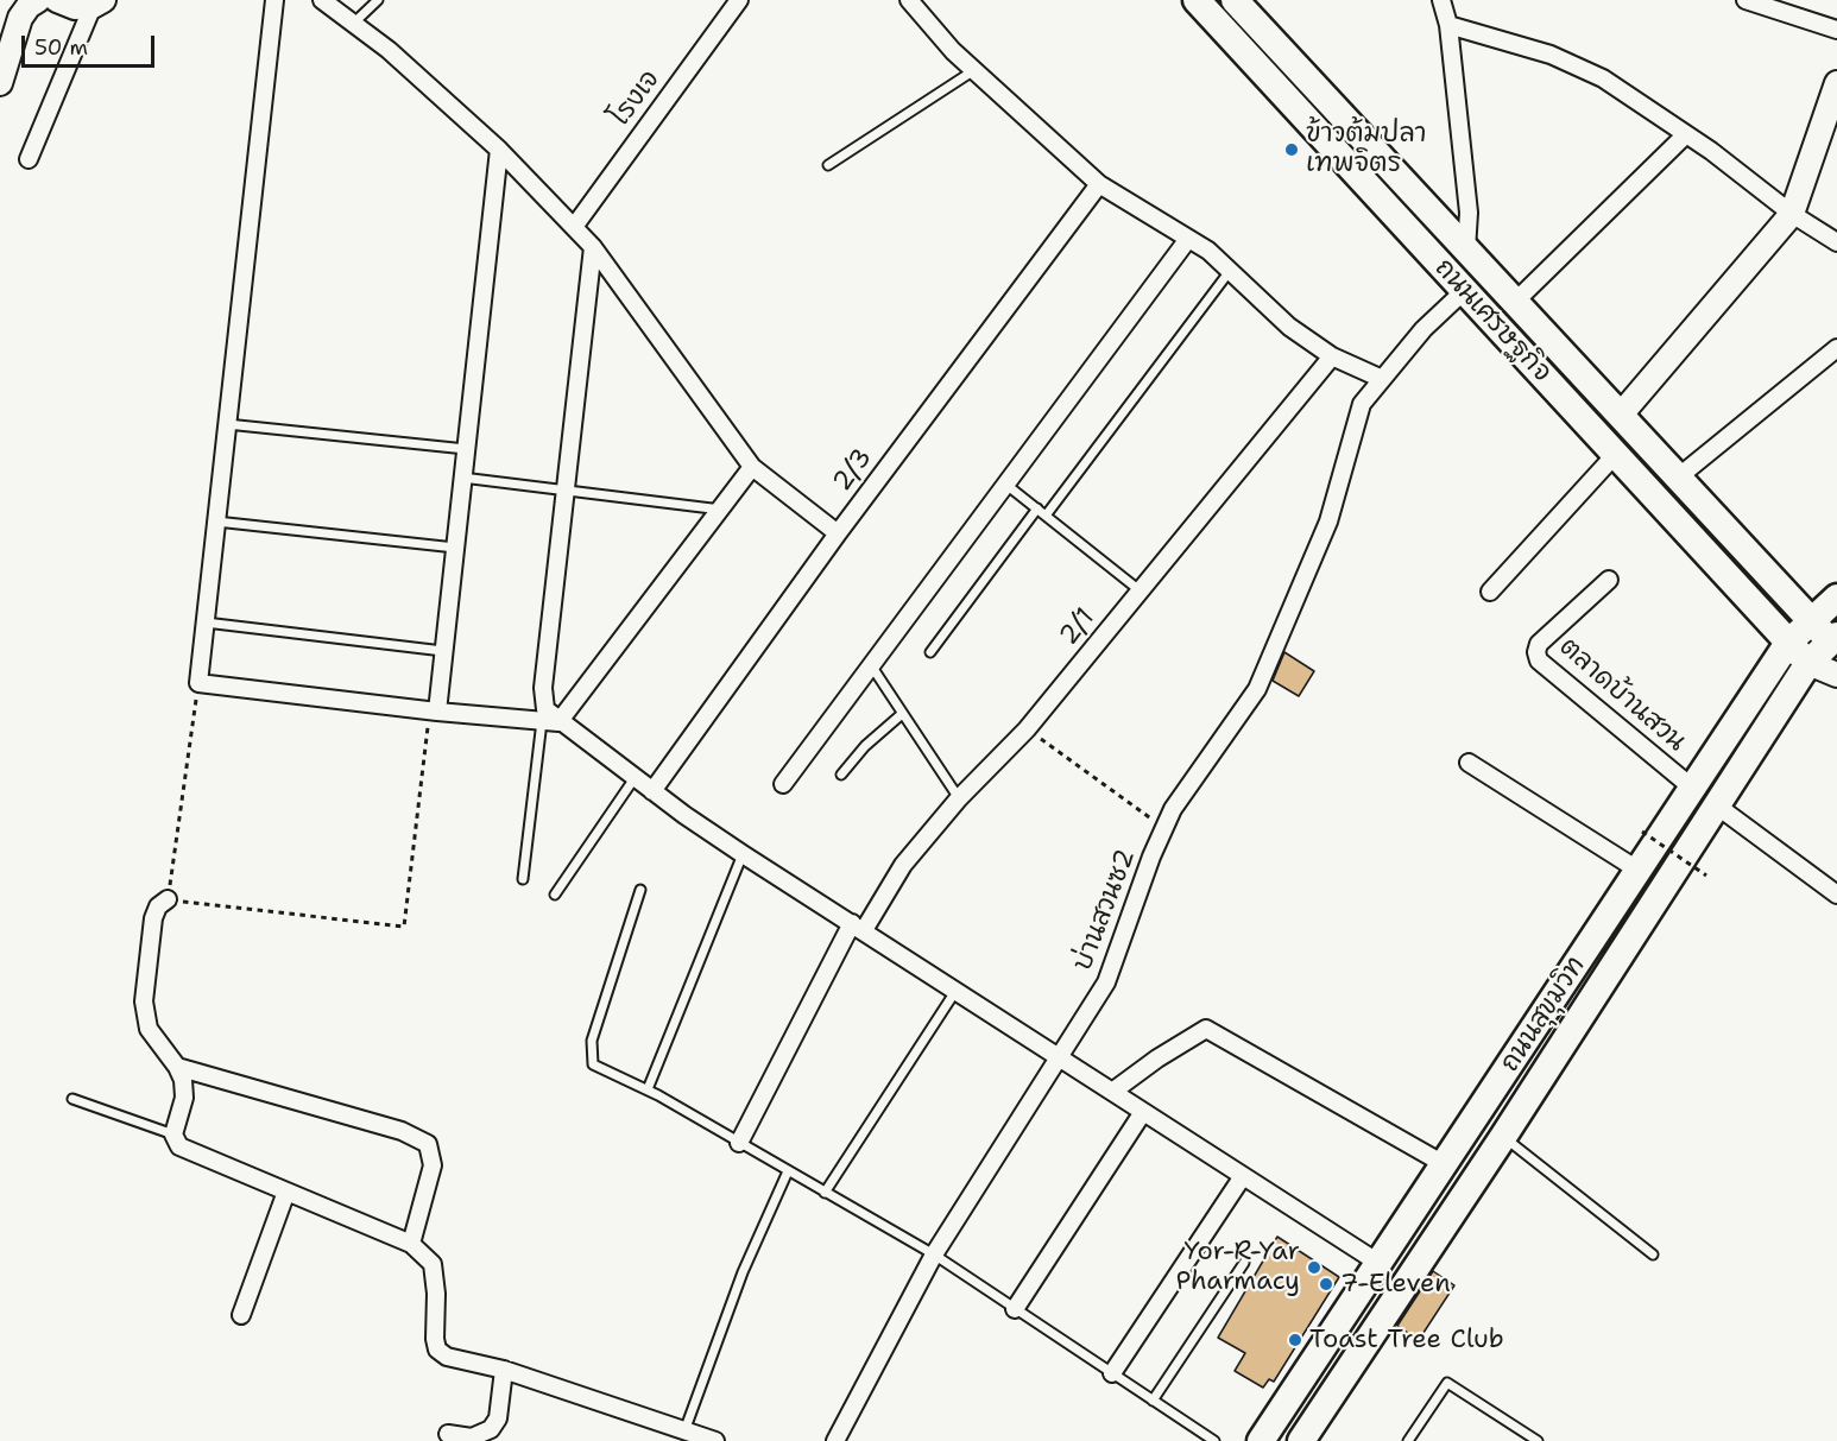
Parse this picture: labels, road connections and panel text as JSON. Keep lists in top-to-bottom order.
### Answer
{
  "streets": {
    "main road": ["ถนนเศรษฐกิจ", "ถนนสุขุมวิท"],
    "street": [
      "โรงเจ",
      "2/3",
      "2/1",
      "ตลาดบ้านสวน",
      "บ่านสวนซ2"
    ]
  },
  "crossings": [
    ["ถนนเศรษฐกิจ", "บ่านสวนซ2"],
    ["ถนนเศรษฐกิจ", "ถนนสุขุมวิท"],
    ["ตลาดบ้านสวน", "ถนนสุขุมวิท"]
  ],
  "places": [
    "ข้าวต้มปลา เทพจิตร",
    "Yor-R-Yar Pharmacy",
    "7-Eleven",
    "Toast Tree Club"
  ],
  "scale_bar": "50 m"
}
